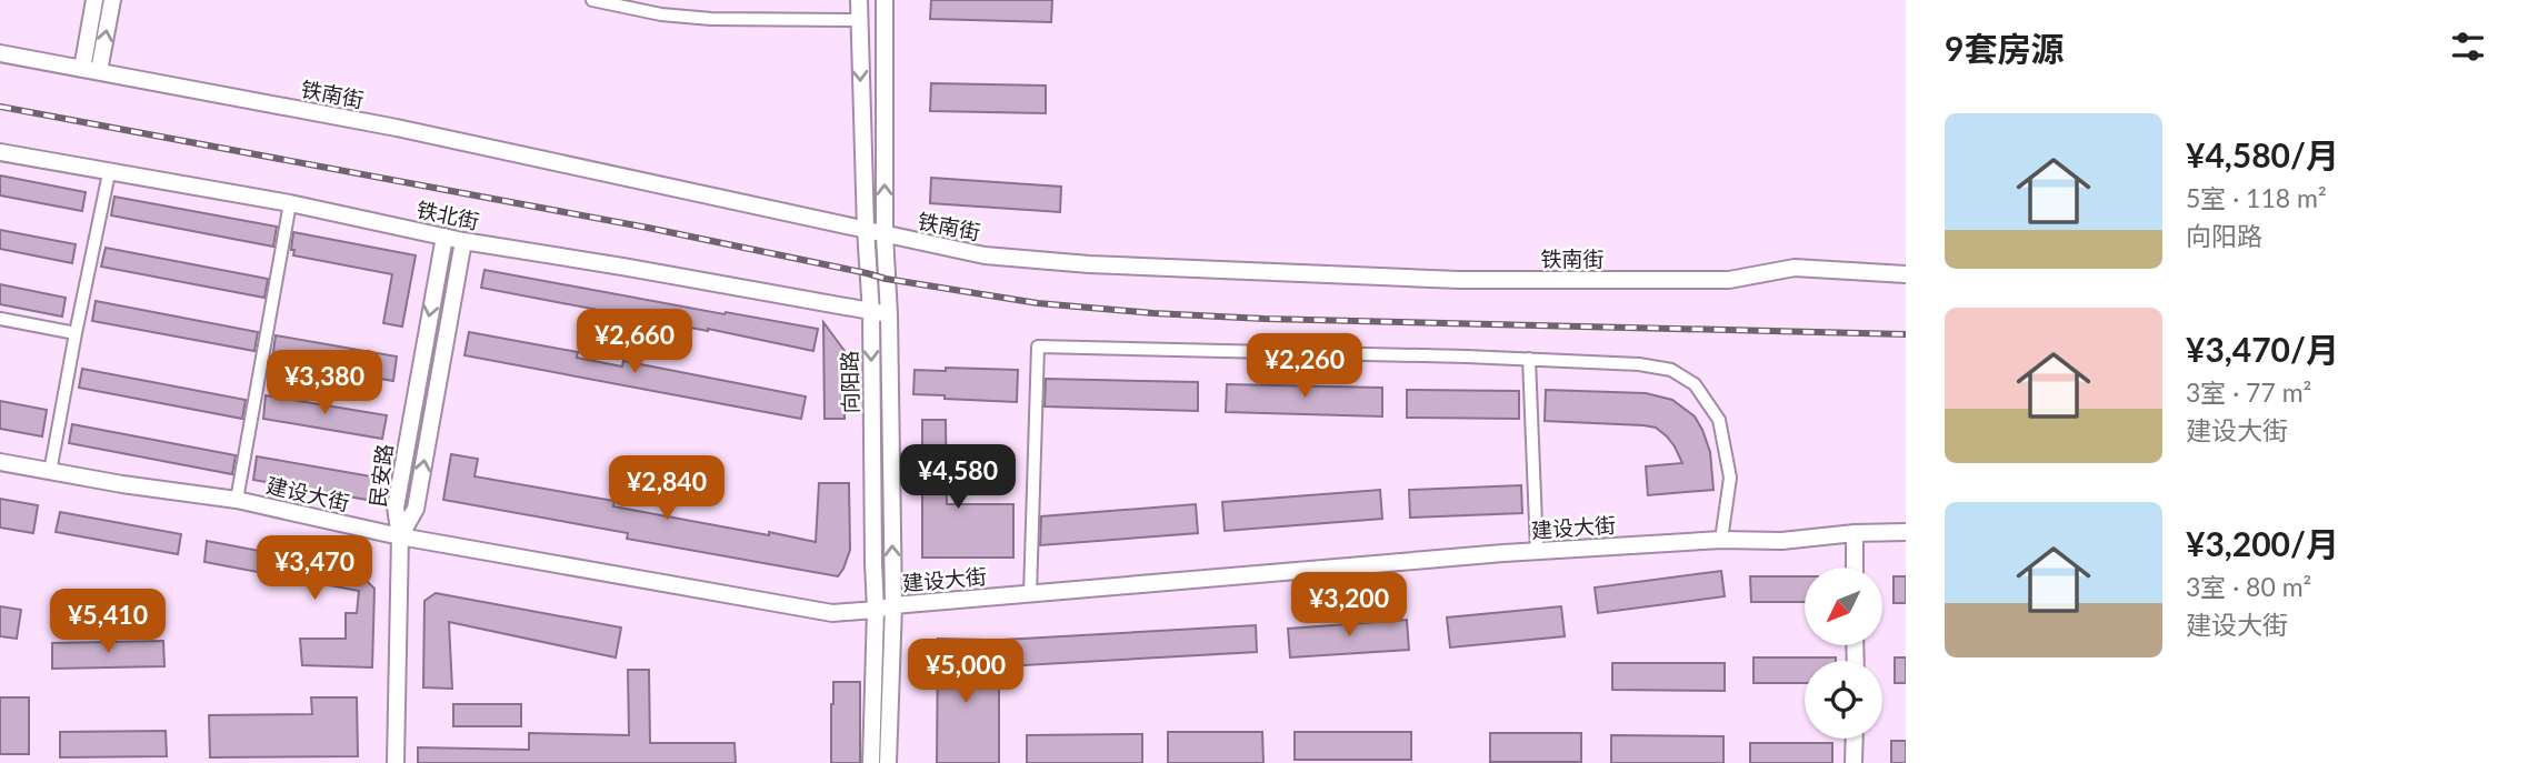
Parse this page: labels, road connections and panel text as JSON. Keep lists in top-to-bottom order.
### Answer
{
  "streets": {
    "street": [
      "铁南街",
      "铁北街",
      "向阳路",
      "民安路",
      "建设大街"
    ]
  },
  "crossings": [
    ["铁南街", "向阳路"],
    ["铁北街", "向阳路"],
    ["铁北街", "民安路"],
    ["向阳路", "建设大街"],
    ["民安路", "建设大街"]
  ],
  "north": "bottom left",
  "page": {
    "heading": "9套房源",
    "list": [
      {
        "name": "¥4,580/月",
        "note": "5室 · 118 m² · 向阳路"
      },
      {
        "name": "¥3,470/月",
        "note": "3室 · 77 m² · 建设大街"
      },
      {
        "name": "¥3,200/月",
        "note": "3室 · 80 m² · 建设大街"
      }
    ],
    "price": [
      "¥2,660",
      "¥2,260",
      "¥3,380",
      "¥4,580",
      "¥2,840",
      "¥3,470",
      "¥3,200",
      "¥5,410",
      "¥5,000"
    ]
  }
}
